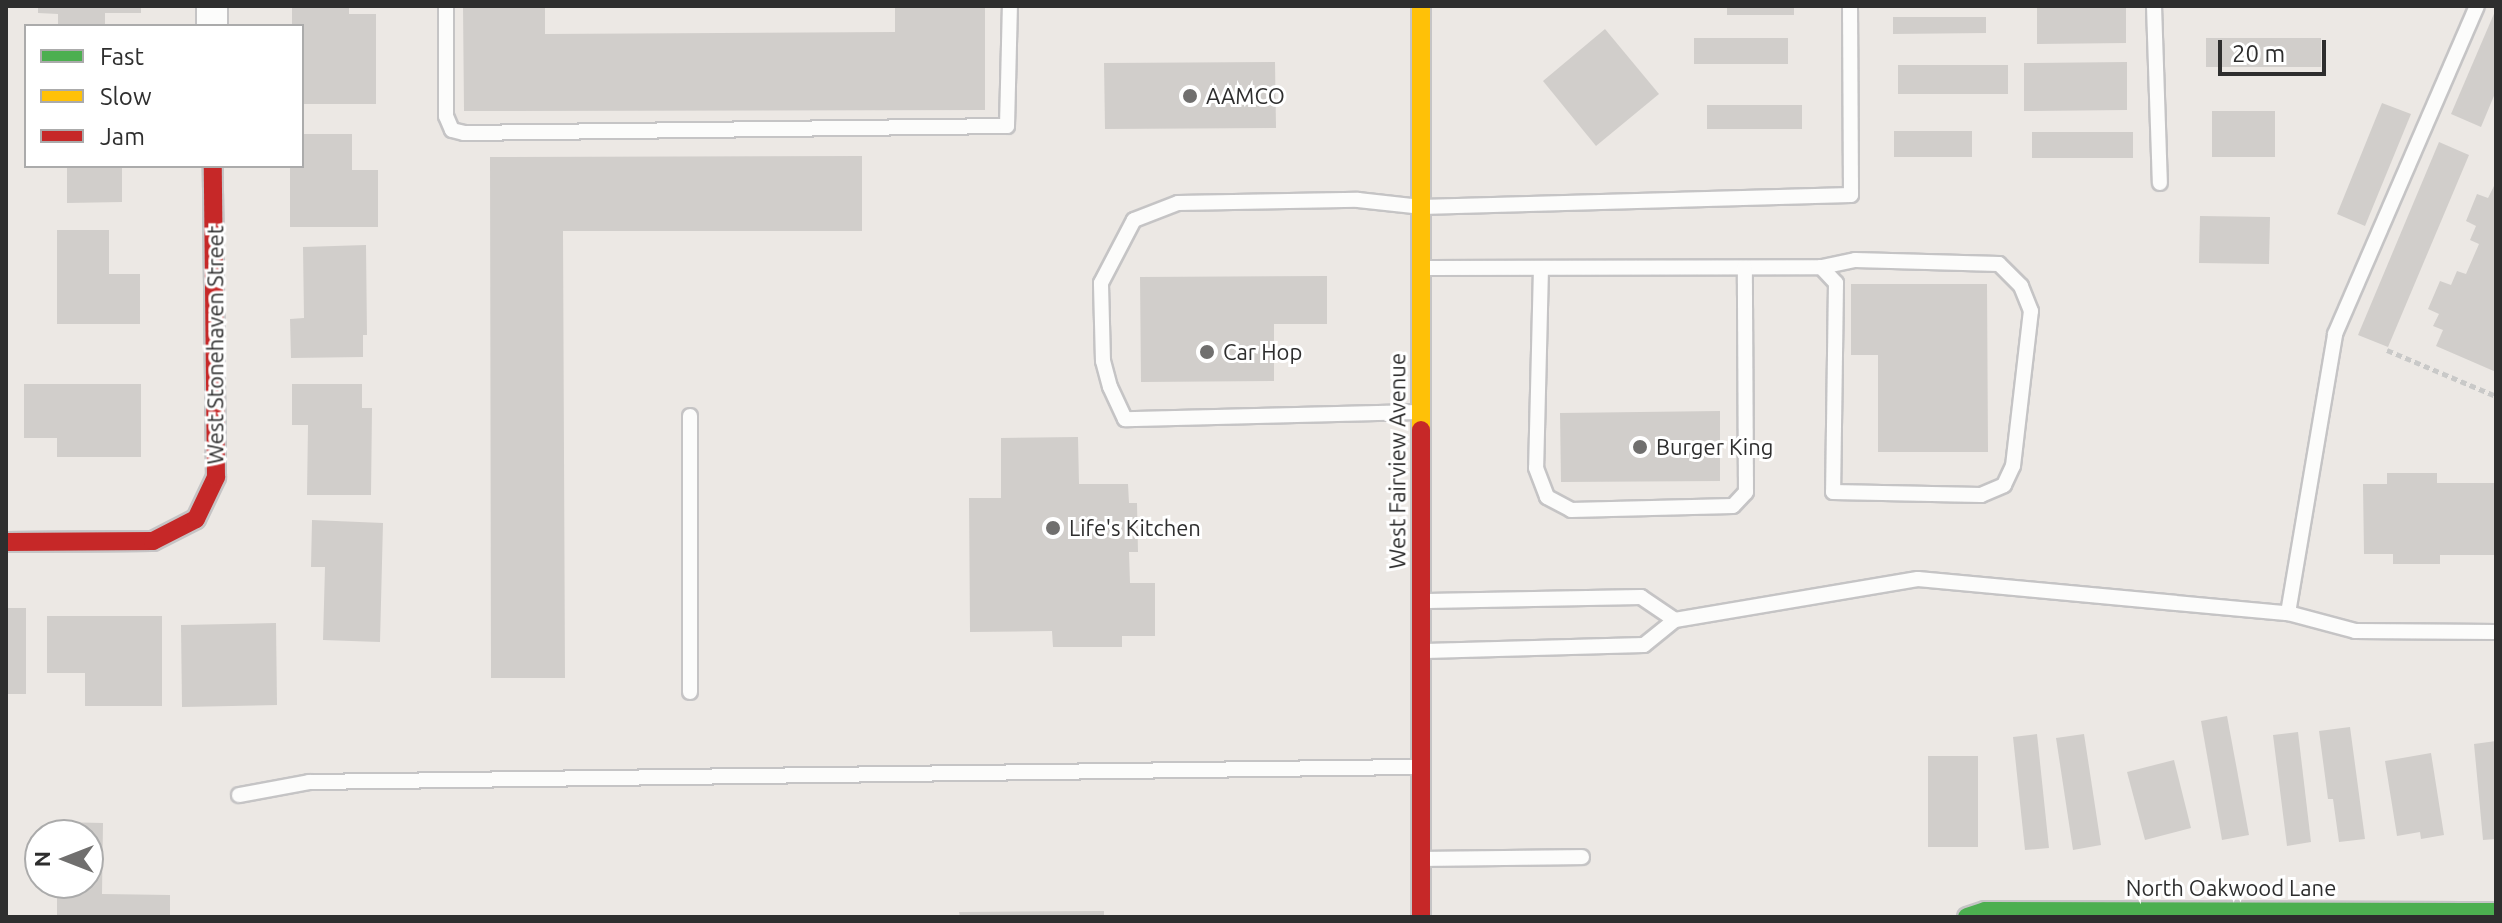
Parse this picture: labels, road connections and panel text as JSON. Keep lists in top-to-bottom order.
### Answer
{
  "streets": {
    "street": ["West Stonehaven Street", "West Fairview Avenue", "North Oakwood Lane"]
  },
  "places": [
    "AAMCO",
    "Car Hop",
    "Burger King",
    "Life's Kitchen"
  ],
  "legend": ["Fast", "Slow", "Jam"],
  "scale_bar": "20 m",
  "north": "left"
}
